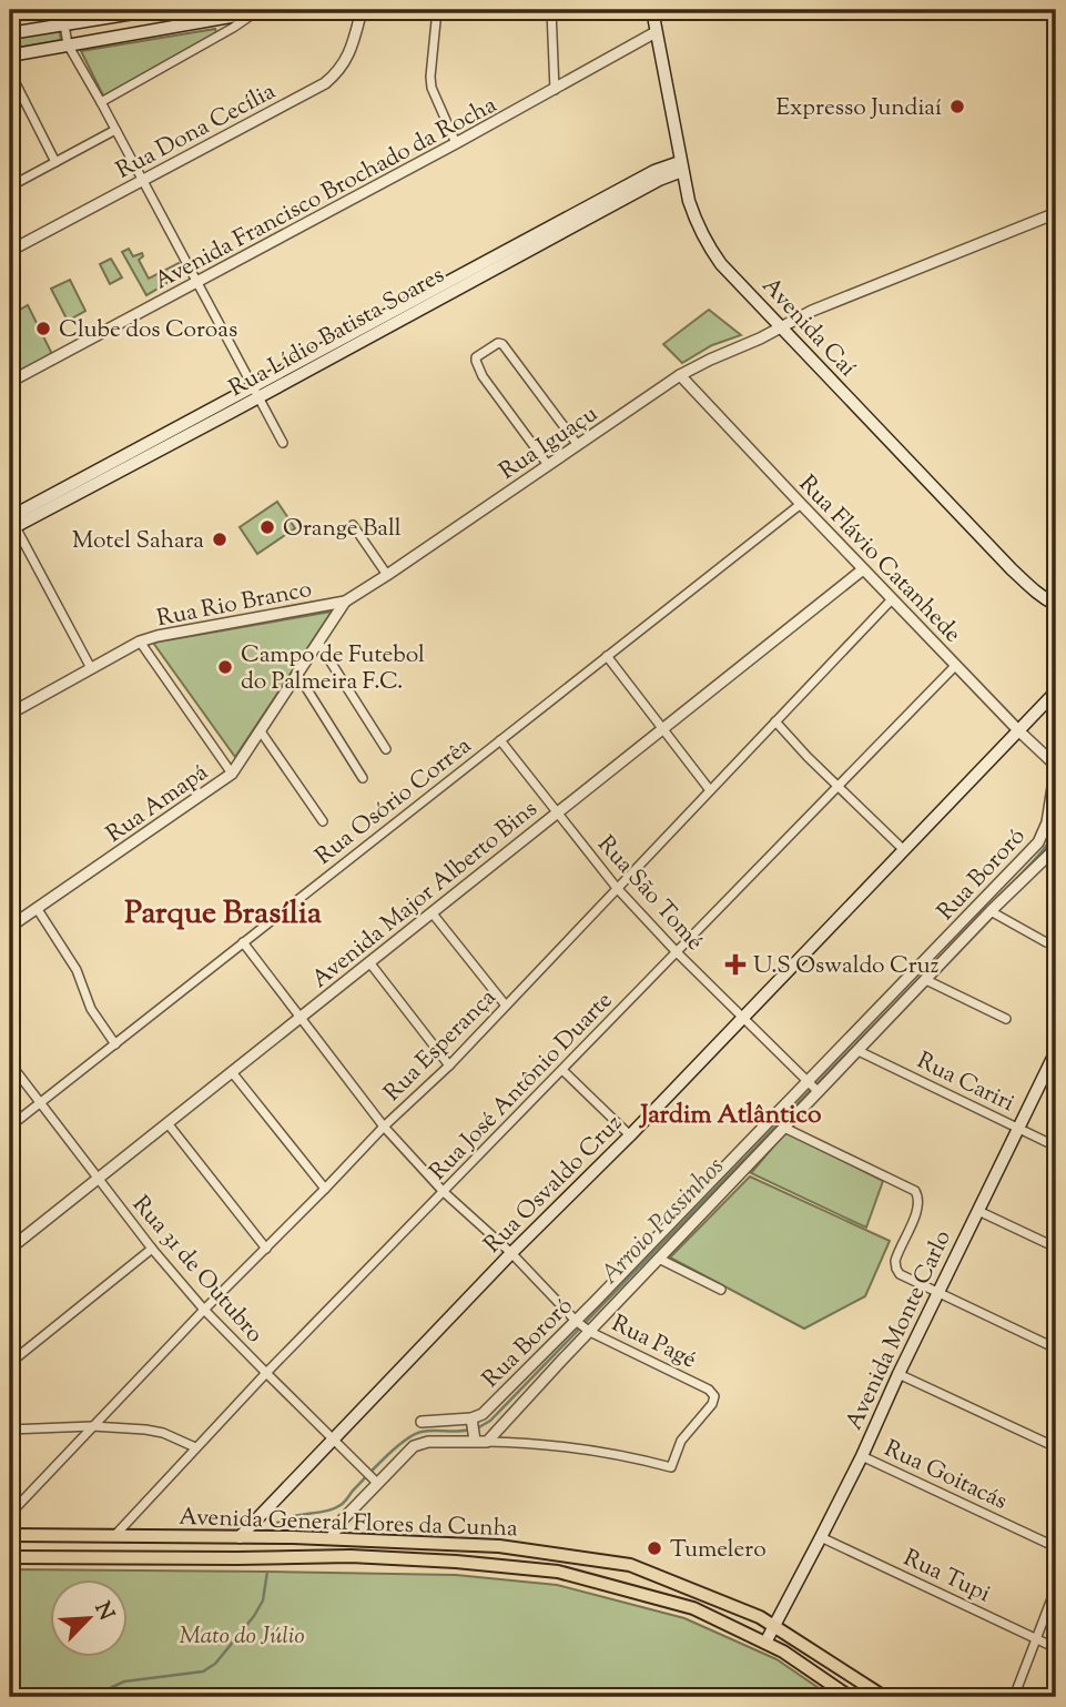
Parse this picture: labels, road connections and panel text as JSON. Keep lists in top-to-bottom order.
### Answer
{
  "streets": {
    "main road": [
      "Avenida Caí",
      "Rua Lídio Batista Soares",
      "Rua Osvaldo Cruz",
      "Avenida Monte Carlo",
      "Avenida General Flores da Cunha"
    ],
    "street": [
      "Rua Dona Cecília",
      "Avenida Francisco Brochado da Rocha",
      "Rua Iguaçu",
      "Rua Flávio Catanhede",
      "Rua Rio Branco",
      "Rua Osório Corrêa",
      "Rua Amapá",
      "Rua Bororó",
      "Rua São Tomé",
      "Avenida Major Alberto Bins",
      "Rua Esperança",
      "Rua Cariri",
      "Rua José Antônio Duarte",
      "Rua 31 de Outubro",
      "Rua Pagé",
      "Rua Goitacás",
      "Rua Tupi"
    ]
  },
  "crossings": [
    ["Avenida Francisco Brochado da Rocha", "Avenida Caí"],
    ["Avenida Caí", "Rua Lídio Batista Soares"],
    ["Avenida Caí", "Rua Iguaçu"],
    ["Rua Iguaçu", "Rua Flávio Catanhede"],
    ["Rua Iguaçu", "Rua Rio Branco"],
    ["Rua Iguaçu", "Rua Amapá"],
    ["Rua Flávio Catanhede", "Rua Osório Corrêa"],
    ["Rua Flávio Catanhede", "Rua Bororó"],
    ["Rua Flávio Catanhede", "Avenida Major Alberto Bins"],
    ["Rua Flávio Catanhede", "Rua Esperança"],
    ["Rua Flávio Catanhede", "Rua José Antônio Duarte"],
    ["Rua Flávio Catanhede", "Rua Osvaldo Cruz"],
    ["Rua Rio Branco", "Rua Amapá"],
    ["Rua Osório Corrêa", "Rua São Tomé"],
    ["Rua Osório Corrêa", "Rua 31 de Outubro"],
    ["Rua Osório Corrêa", "Rua Pagé"],
    ["Rua Bororó", "Rua São Tomé"],
    ["Rua Bororó", "Rua Pagé"],
    ["Rua São Tomé", "Avenida Major Alberto Bins"],
    ["Rua São Tomé", "Rua Esperança"],
    ["Rua São Tomé", "Rua José Antônio Duarte"],
    ["Rua São Tomé", "Rua Osvaldo Cruz"],
    ["Avenida Major Alberto Bins", "Rua 31 de Outubro"],
    ["Avenida Major Alberto Bins", "Rua Pagé"],
    ["Rua Esperança", "Rua 31 de Outubro"],
    ["Rua Esperança", "Rua Pagé"],
    ["Rua Cariri", "Avenida Monte Carlo"],
    ["Rua José Antônio Duarte", "Rua 31 de Outubro"],
    ["Rua José Antônio Duarte", "Rua Pagé"],
    ["Rua José Antônio Duarte", "Avenida General Flores da Cunha"],
    ["Rua Osvaldo Cruz", "Rua 31 de Outubro"],
    ["Rua Osvaldo Cruz", "Rua Pagé"],
    ["Rua Osvaldo Cruz", "Avenida General Flores da Cunha"],
    ["Avenida Monte Carlo", "Rua Goitacás"],
    ["Avenida Monte Carlo", "Avenida General Flores da Cunha"],
    ["Avenida Monte Carlo", "Rua Tupi"]
  ],
  "districts": ["Parque Brasília", "Jardim Atlântico"],
  "water": ["Arroio Passinhos"],
  "parks": ["Mato do Júlio"],
  "places": {
    "other": [
      "Expresso Jundiaí",
      "Clube dos Coroas",
      "Orange Ball",
      "Motel Sahara",
      "Campo de Futebol do Palmeira F.C.",
      "Tumelero"
    ],
    "health": ["U.S Oswaldo Cruz"]
  },
  "north": "top right"
}
